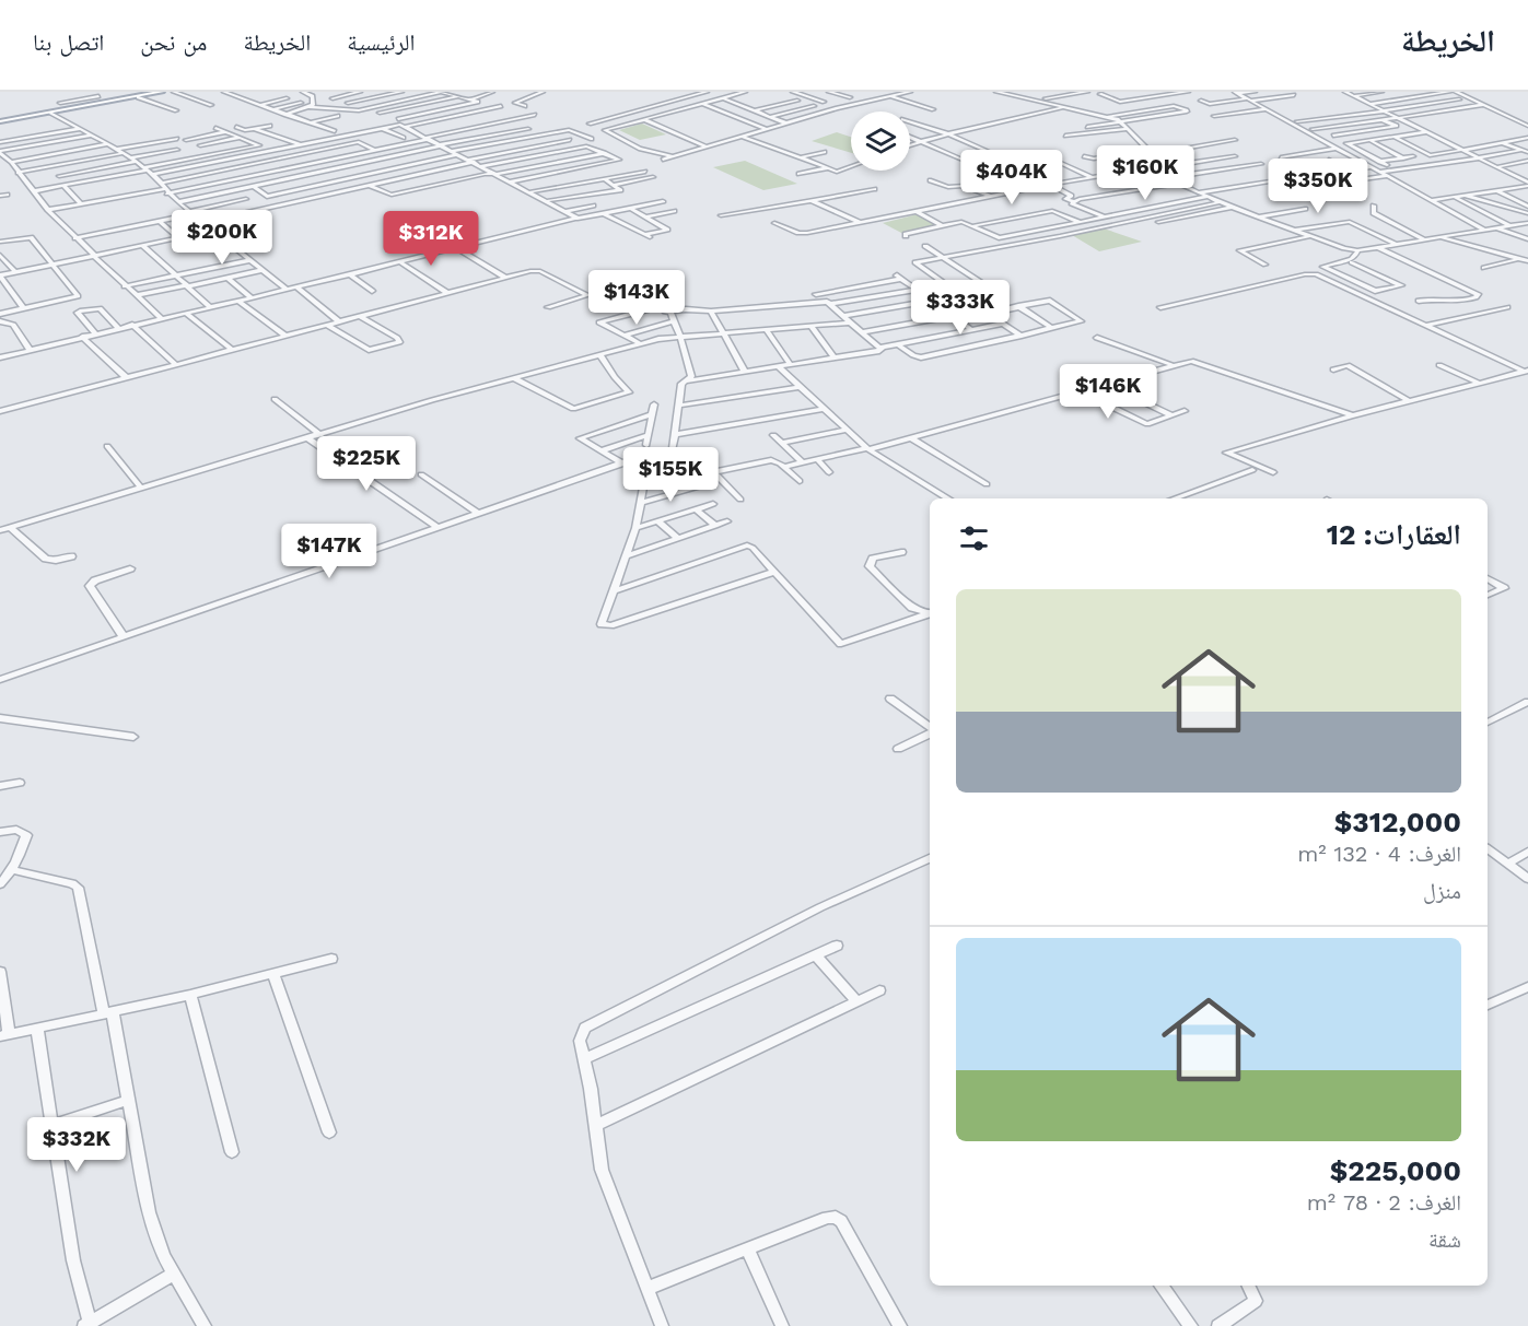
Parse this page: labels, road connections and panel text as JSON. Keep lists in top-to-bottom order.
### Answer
{
  "page": {
    "header": "الخريطة",
    "nav": [
      "الرئيسية",
      "الخريطة",
      "من نحن",
      "اتصل بنا"
    ],
    "price": [
      "$160K",
      "$404K",
      "$350K",
      "$200K",
      "$312K",
      "$143K",
      "$333K",
      "$146K",
      "$225K",
      "$155K",
      "$147K",
      "$332K"
    ],
    "heading": "العقارات: 12",
    "list": [
      {
        "name": "$312,000",
        "note": "الغرف: 4 · 132 m² · منزل"
      },
      {
        "name": "$225,000",
        "note": "الغرف: 2 · 78 m² · شقة"
      }
    ]
  }
}
